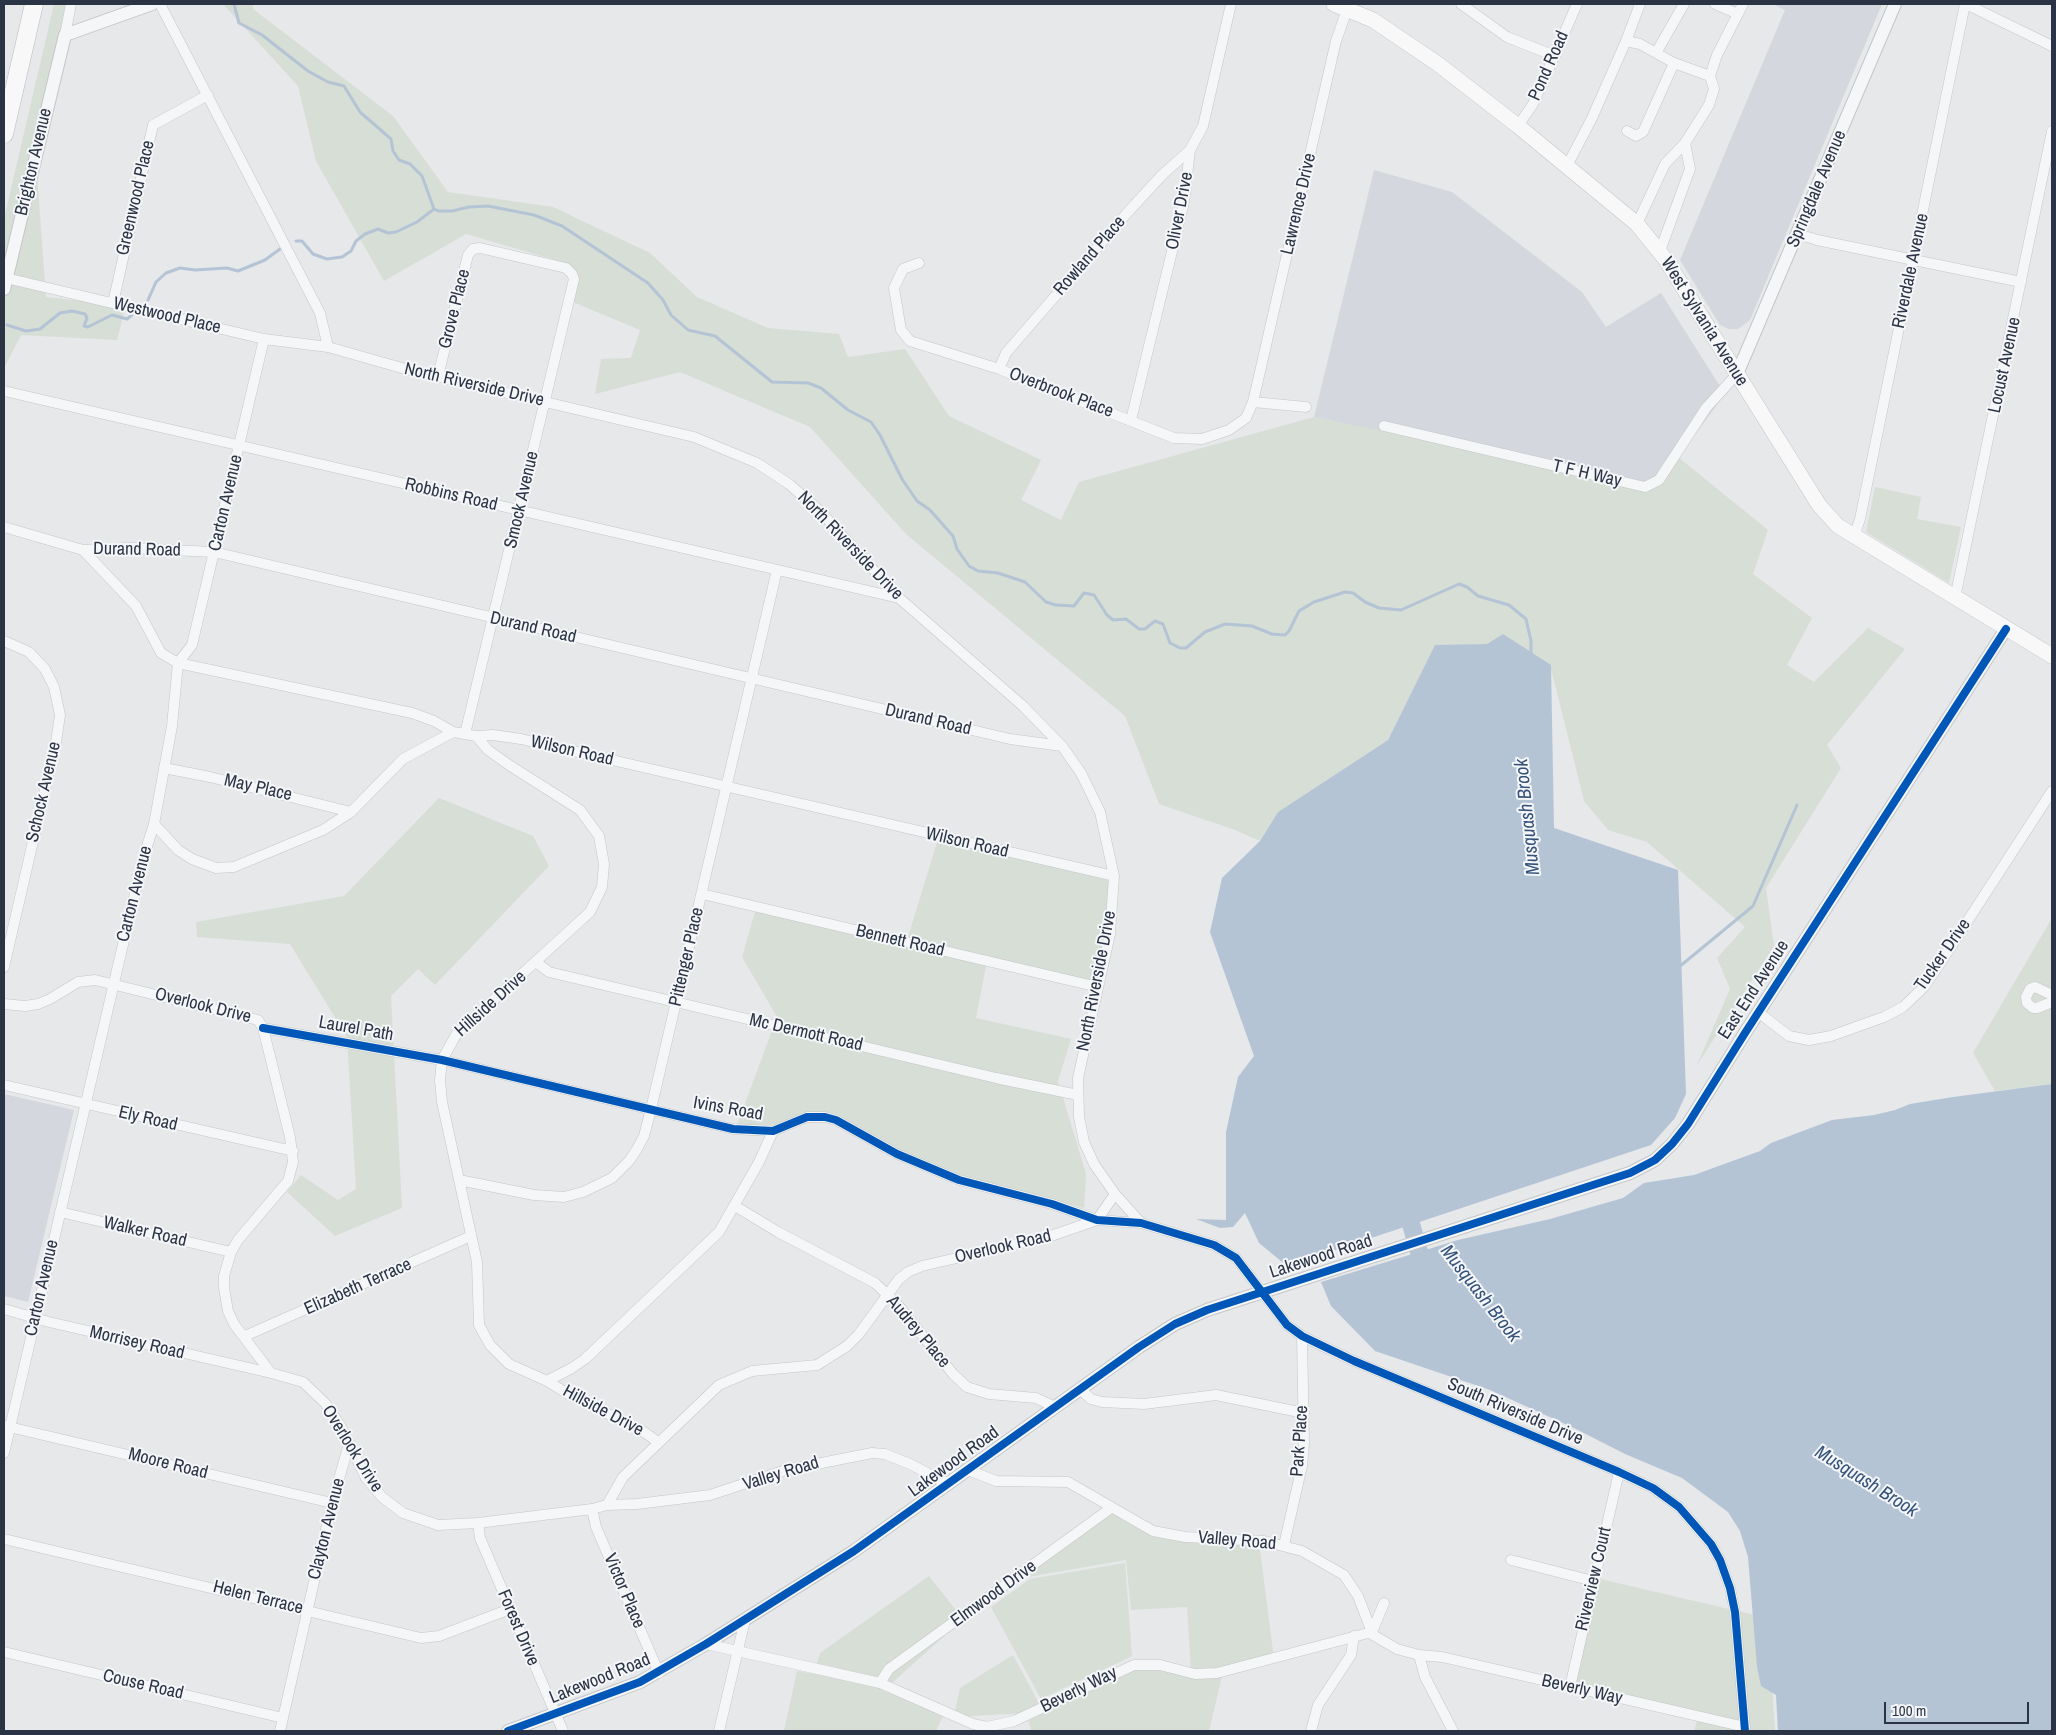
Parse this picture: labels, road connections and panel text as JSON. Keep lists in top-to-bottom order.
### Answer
{
  "streets": {
    "main road": ["West Sylvania Avenue"],
    "street": [
      "Pond Road",
      "Brighton Avenue",
      "Springdale Avenue",
      "Greenwood Place",
      "Lawrence Drive",
      "Oliver Drive",
      "Rowland Place",
      "Riverdale Avenue",
      "Grove Place",
      "Westwood Place",
      "Locust Avenue",
      "North Riverside Drive",
      "Overbrook Place",
      "T F H Way",
      "Robbins Road",
      "Smock Avenue",
      "Carton Avenue",
      "Durand Road",
      "Wilson Road",
      "May Place",
      "Schock Avenue",
      "Bennett Road",
      "Tucker Drive",
      "Pittenger Place",
      "East End Avenue",
      "Hillside Drive",
      "Overlook Drive",
      "Laurel Path",
      "Mc Dermott Road",
      "Ivins Road",
      "Ely Road",
      "Walker Road",
      "Overlook Road",
      "Lakewood Road",
      "Elizabeth Terrace",
      "Audrey Place",
      "Morrisey Road",
      "South Riverside Drive",
      "Park Place",
      "Moore Road",
      "Valley Road",
      "Clayton Avenue",
      "Riverview Court",
      "Victor Place",
      "Elmwood Drive",
      "Helen Terrace",
      "Forest Drive",
      "Couse Road",
      "Beverly Way"
    ]
  },
  "crossings": [
    ["Pond Road", "West Sylvania Avenue"],
    ["Brighton Avenue", "Westwood Place"],
    ["Springdale Avenue", "West Sylvania Avenue"],
    ["Springdale Avenue", "T F H Way"],
    ["Greenwood Place", "Westwood Place"],
    ["Lawrence Drive", "West Sylvania Avenue"],
    ["Lawrence Drive", "Overbrook Place"],
    ["Oliver Drive", "Rowland Place"],
    ["Oliver Drive", "Overbrook Place"],
    ["Rowland Place", "Overbrook Place"],
    ["Riverdale Avenue", "West Sylvania Avenue"],
    ["Grove Place", "North Riverside Drive"],
    ["Grove Place", "Smock Avenue"],
    ["Westwood Place", "North Riverside Drive"],
    ["Westwood Place", "Carton Avenue"],
    ["West Sylvania Avenue", "Locust Avenue"],
    ["West Sylvania Avenue", "T F H Way"],
    ["West Sylvania Avenue", "East End Avenue"],
    ["North Riverside Drive", "Robbins Road"],
    ["North Riverside Drive", "Smock Avenue"],
    ["North Riverside Drive", "Durand Road"],
    ["North Riverside Drive", "Wilson Road"],
    ["North Riverside Drive", "Bennett Road"],
    ["North Riverside Drive", "Mc Dermott Road"],
    ["North Riverside Drive", "Ivins Road"],
    ["North Riverside Drive", "South Riverside Drive"],
    ["Robbins Road", "Smock Avenue"],
    ["Robbins Road", "Carton Avenue"],
    ["Robbins Road", "Pittenger Place"],
    ["Smock Avenue", "Durand Road"],
    ["Smock Avenue", "Wilson Road"],
    ["Smock Avenue", "Hillside Drive"],
    ["Carton Avenue", "Durand Road"],
    ["Carton Avenue", "Wilson Road"],
    ["Carton Avenue", "May Place"],
    ["Carton Avenue", "Overlook Drive"],
    ["Carton Avenue", "Ely Road"],
    ["Carton Avenue", "Walker Road"],
    ["Carton Avenue", "Morrisey Road"],
    ["Carton Avenue", "Moore Road"],
    ["Durand Road", "Wilson Road"],
    ["Durand Road", "Pittenger Place"],
    ["Wilson Road", "Pittenger Place"],
    ["Wilson Road", "Hillside Drive"],
    ["Bennett Road", "Pittenger Place"],
    ["Tucker Drive", "East End Avenue"],
    ["Pittenger Place", "Hillside Drive"],
    ["Pittenger Place", "Mc Dermott Road"],
    ["Pittenger Place", "Ivins Road"],
    ["East End Avenue", "Lakewood Road"],
    ["Hillside Drive", "Laurel Path"],
    ["Hillside Drive", "Mc Dermott Road"],
    ["Hillside Drive", "Ivins Road"],
    ["Hillside Drive", "Elizabeth Terrace"],
    ["Hillside Drive", "Audrey Place"],
    ["Overlook Drive", "Laurel Path"],
    ["Overlook Drive", "Ely Road"],
    ["Overlook Drive", "Walker Road"],
    ["Overlook Drive", "Elizabeth Terrace"],
    ["Overlook Drive", "Morrisey Road"],
    ["Overlook Drive", "Valley Road"],
    ["Overlook Drive", "Clayton Avenue"],
    ["Overlook Drive", "Victor Place"],
    ["Overlook Drive", "Forest Drive"],
    ["Laurel Path", "Ivins Road"],
    ["Ivins Road", "Overlook Road"],
    ["Ivins Road", "South Riverside Drive"],
    ["Overlook Road", "Audrey Place"],
    ["Lakewood Road", "Audrey Place"],
    ["Lakewood Road", "South Riverside Drive"],
    ["Lakewood Road", "Valley Road"],
    ["Lakewood Road", "Victor Place"],
    ["Lakewood Road", "Forest Drive"],
    ["Lakewood Road", "Beverly Way"],
    ["South Riverside Drive", "Park Place"],
    ["South Riverside Drive", "Riverview Court"],
    ["South Riverside Drive", "Beverly Way"],
    ["Park Place", "Valley Road"],
    ["Moore Road", "Clayton Avenue"],
    ["Valley Road", "Elmwood Drive"],
    ["Valley Road", "Beverly Way"],
    ["Clayton Avenue", "Helen Terrace"],
    ["Clayton Avenue", "Couse Road"],
    ["Riverview Court", "Beverly Way"],
    ["Elmwood Drive", "Beverly Way"],
    ["Helen Terrace", "Forest Drive"]
  ],
  "water": ["Musquash Brook"],
  "scale_bar": "100 m"
}
